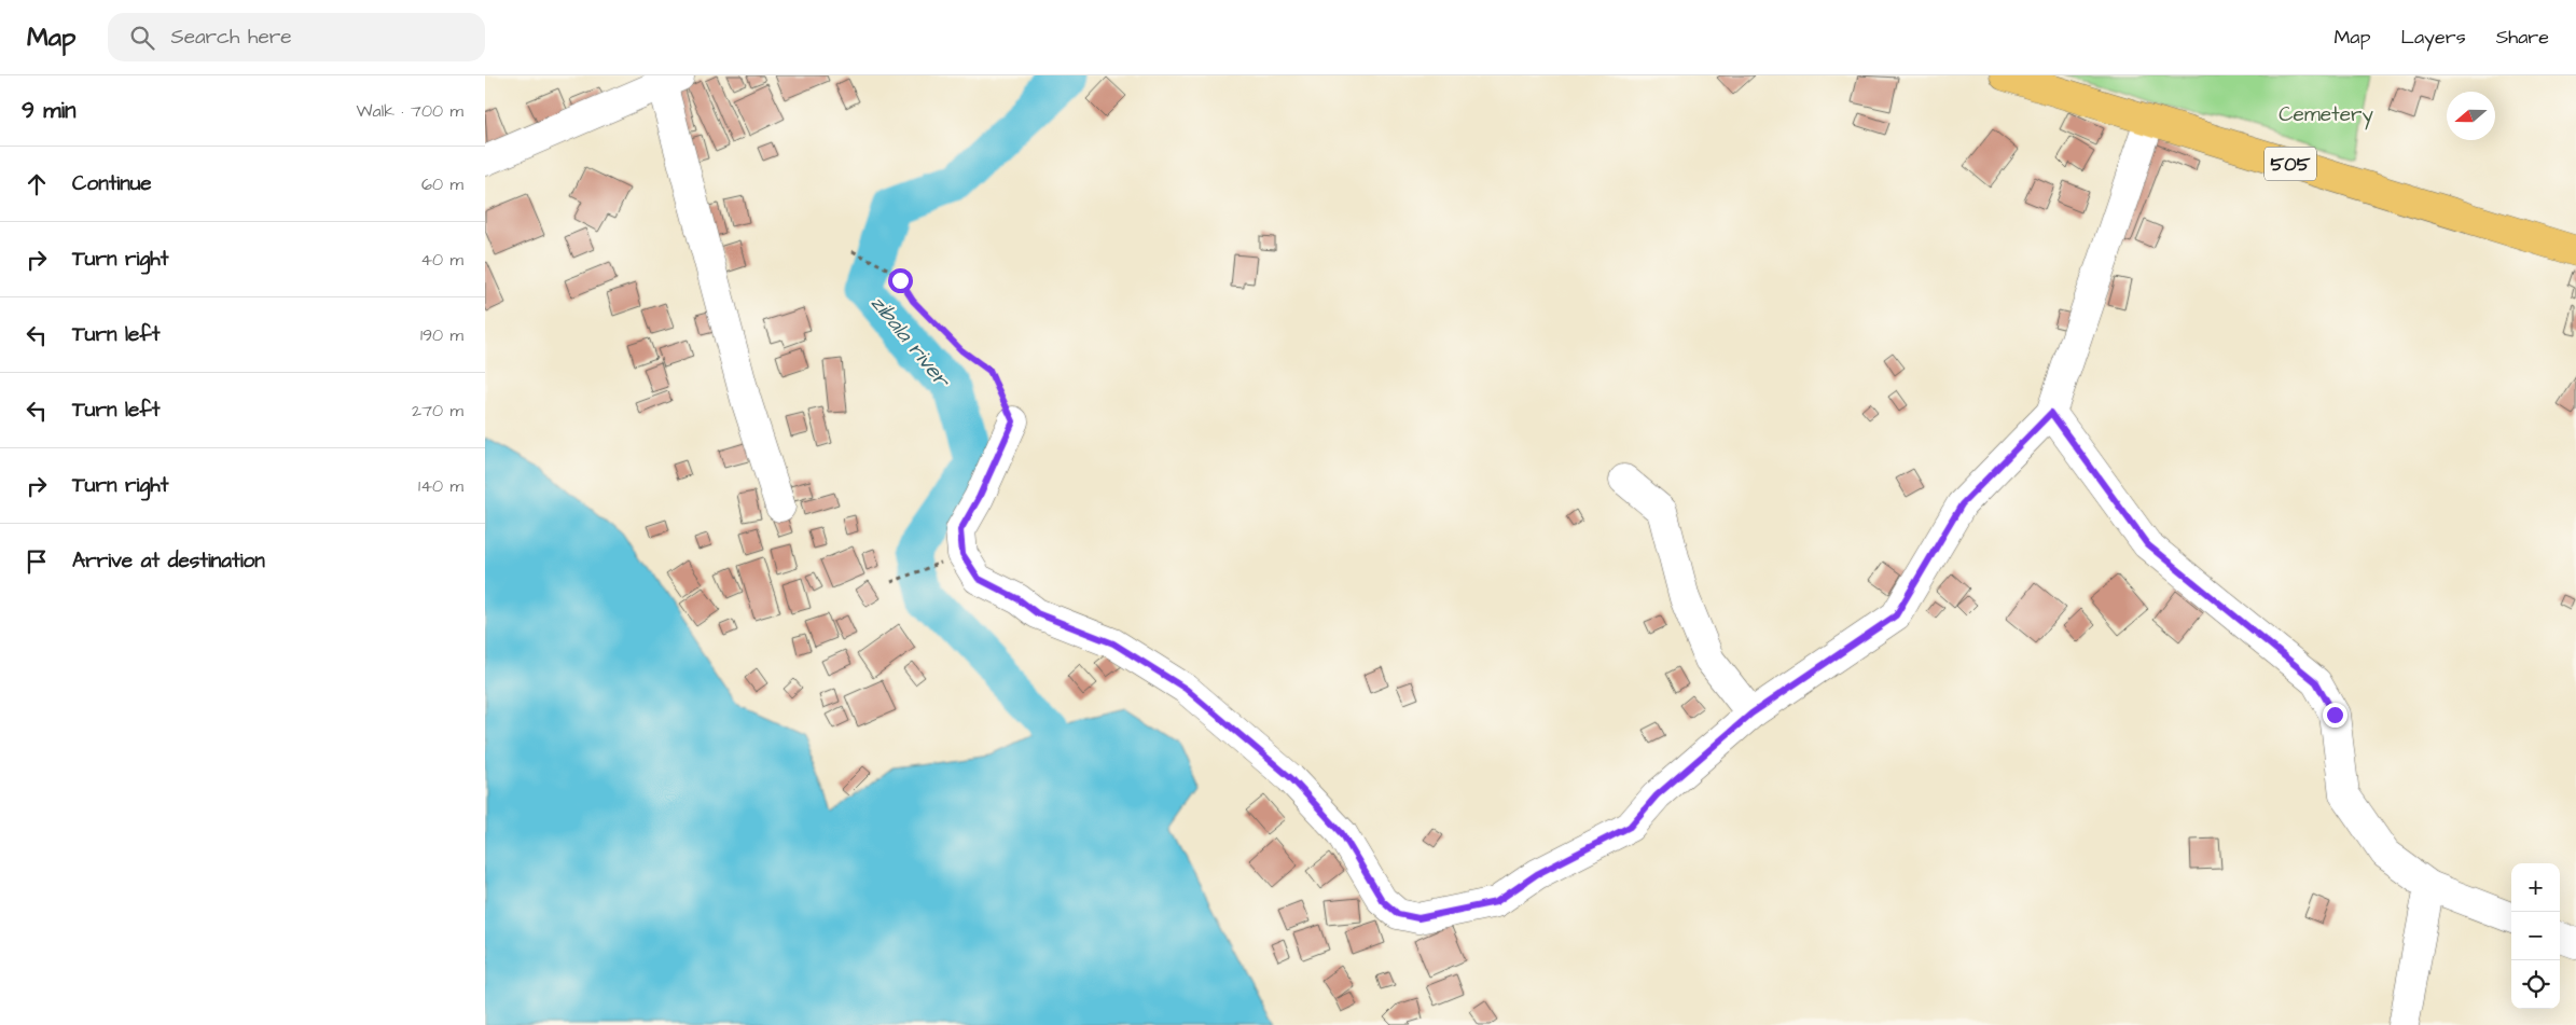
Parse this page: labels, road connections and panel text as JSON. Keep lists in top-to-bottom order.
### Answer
{
  "streets": {
    "main road": ["505"]
  },
  "water": ["zibala river"],
  "parks": ["Cemetery"],
  "north": "left",
  "page": {
    "header": "Map",
    "search": "Search here",
    "nav": ["Map", "Layers", "Share"],
    "heading": ["9 min", "Walk · 700 m"],
    "list": [
      ["Continue", "60 m"],
      ["Turn right", "40 m"],
      ["Turn left", "190 m"],
      ["Turn left", "270 m"],
      ["Turn right", "140 m"],
      "Arrive at destination"
    ],
    "map_buttons": ["+", "−"]
  }
}
